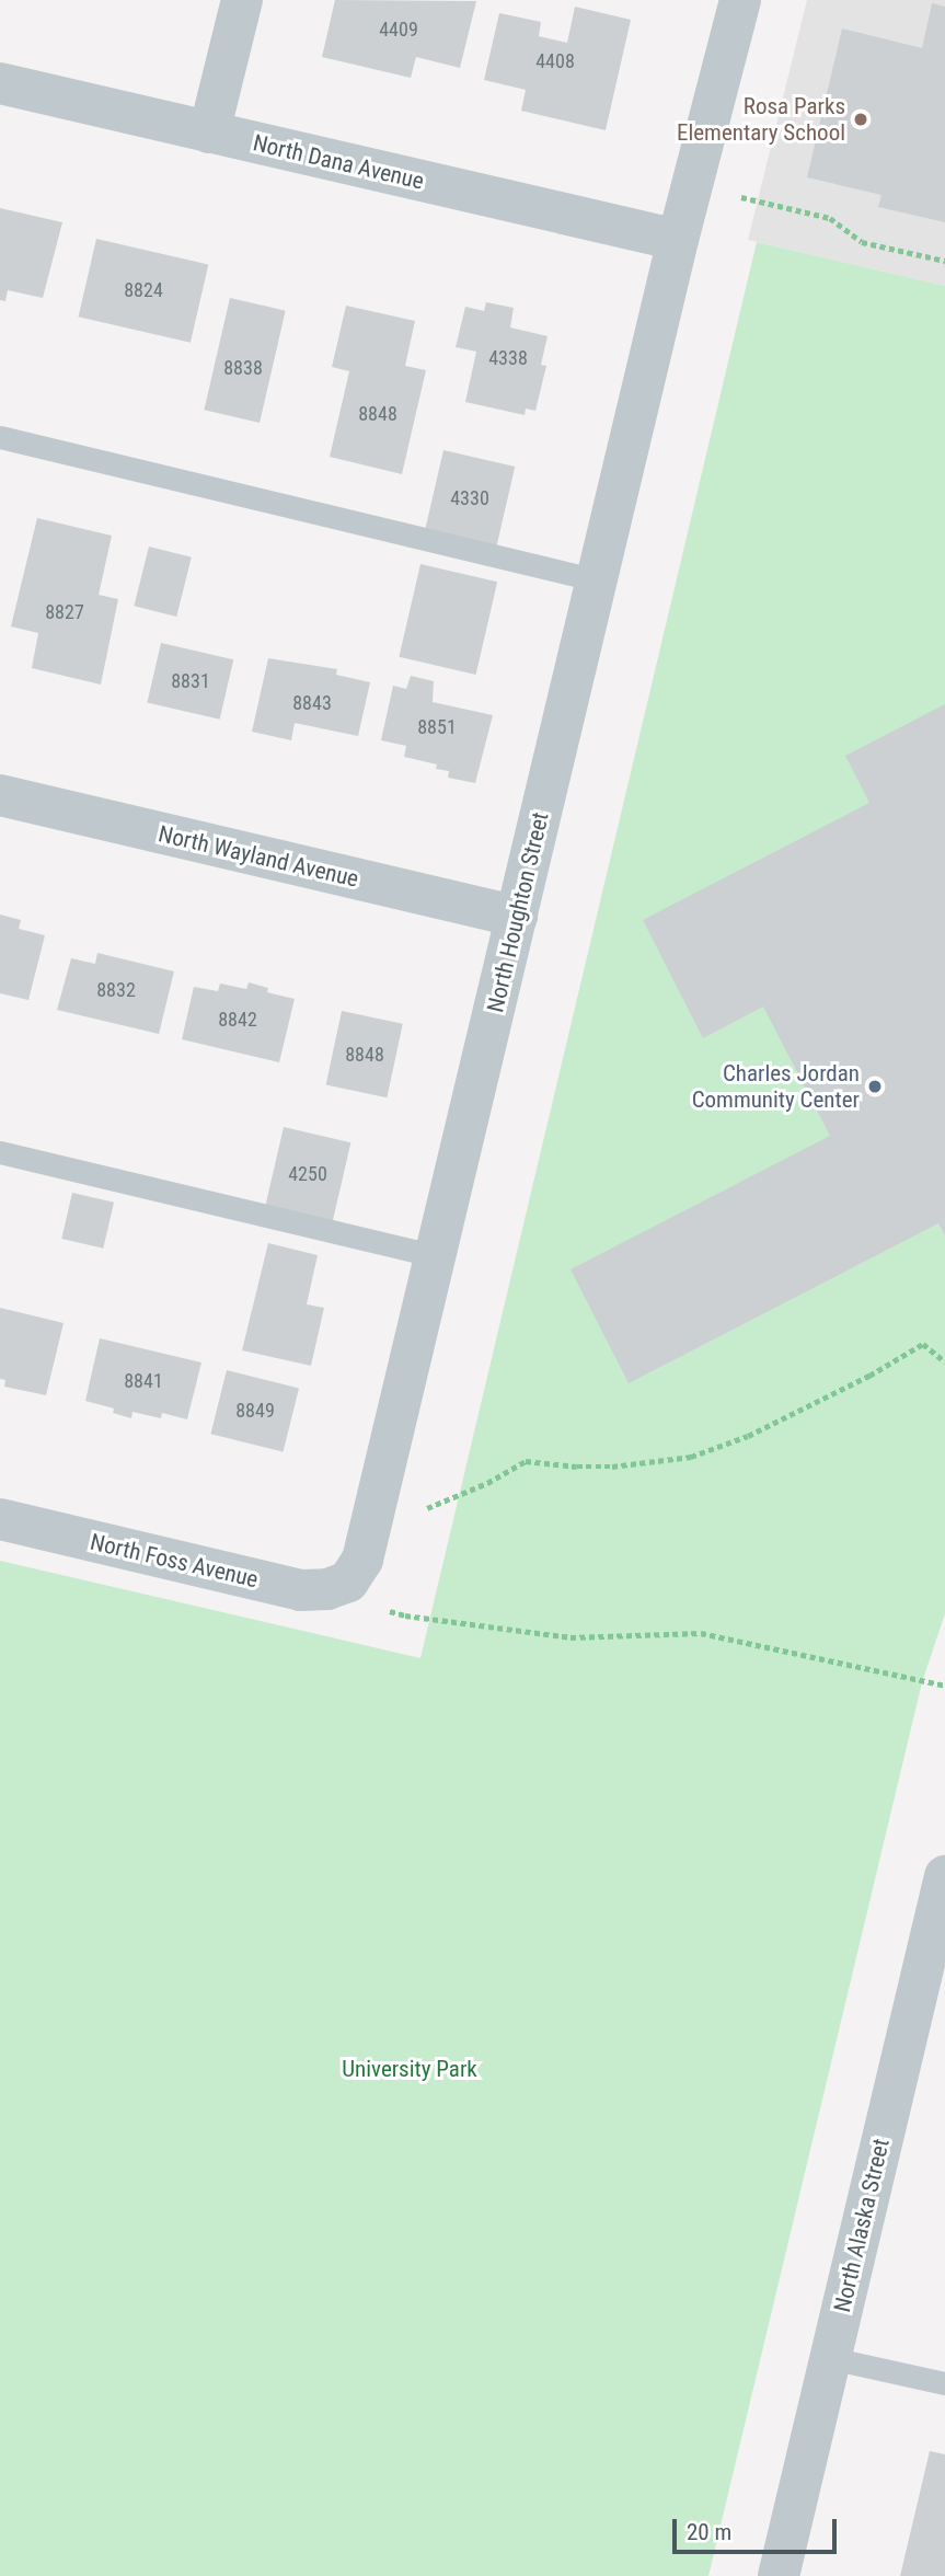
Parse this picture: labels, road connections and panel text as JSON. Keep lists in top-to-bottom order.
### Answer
{
  "streets": {
    "street": [
      "North Dana Avenue",
      "North Wayland Avenue",
      "North Houghton Street",
      "North Foss Avenue",
      "North Alaska Street"
    ]
  },
  "crossings": [
    ["North Dana Avenue", "North Houghton Street"],
    ["North Wayland Avenue", "North Houghton Street"],
    ["North Houghton Street", "North Foss Avenue"]
  ],
  "parks": ["University Park"],
  "places": ["Rosa Parks Elementary School", "Charles Jordan Community Center"],
  "house_numbers": [
    "4409",
    "4408",
    "8824",
    "4338",
    "8838",
    "8848",
    "4330",
    "8827",
    "8831",
    "8843",
    "8851",
    "8832",
    "8842",
    "8848",
    "4250",
    "8841",
    "8849"
  ],
  "scale_bar": "20 m"
}
